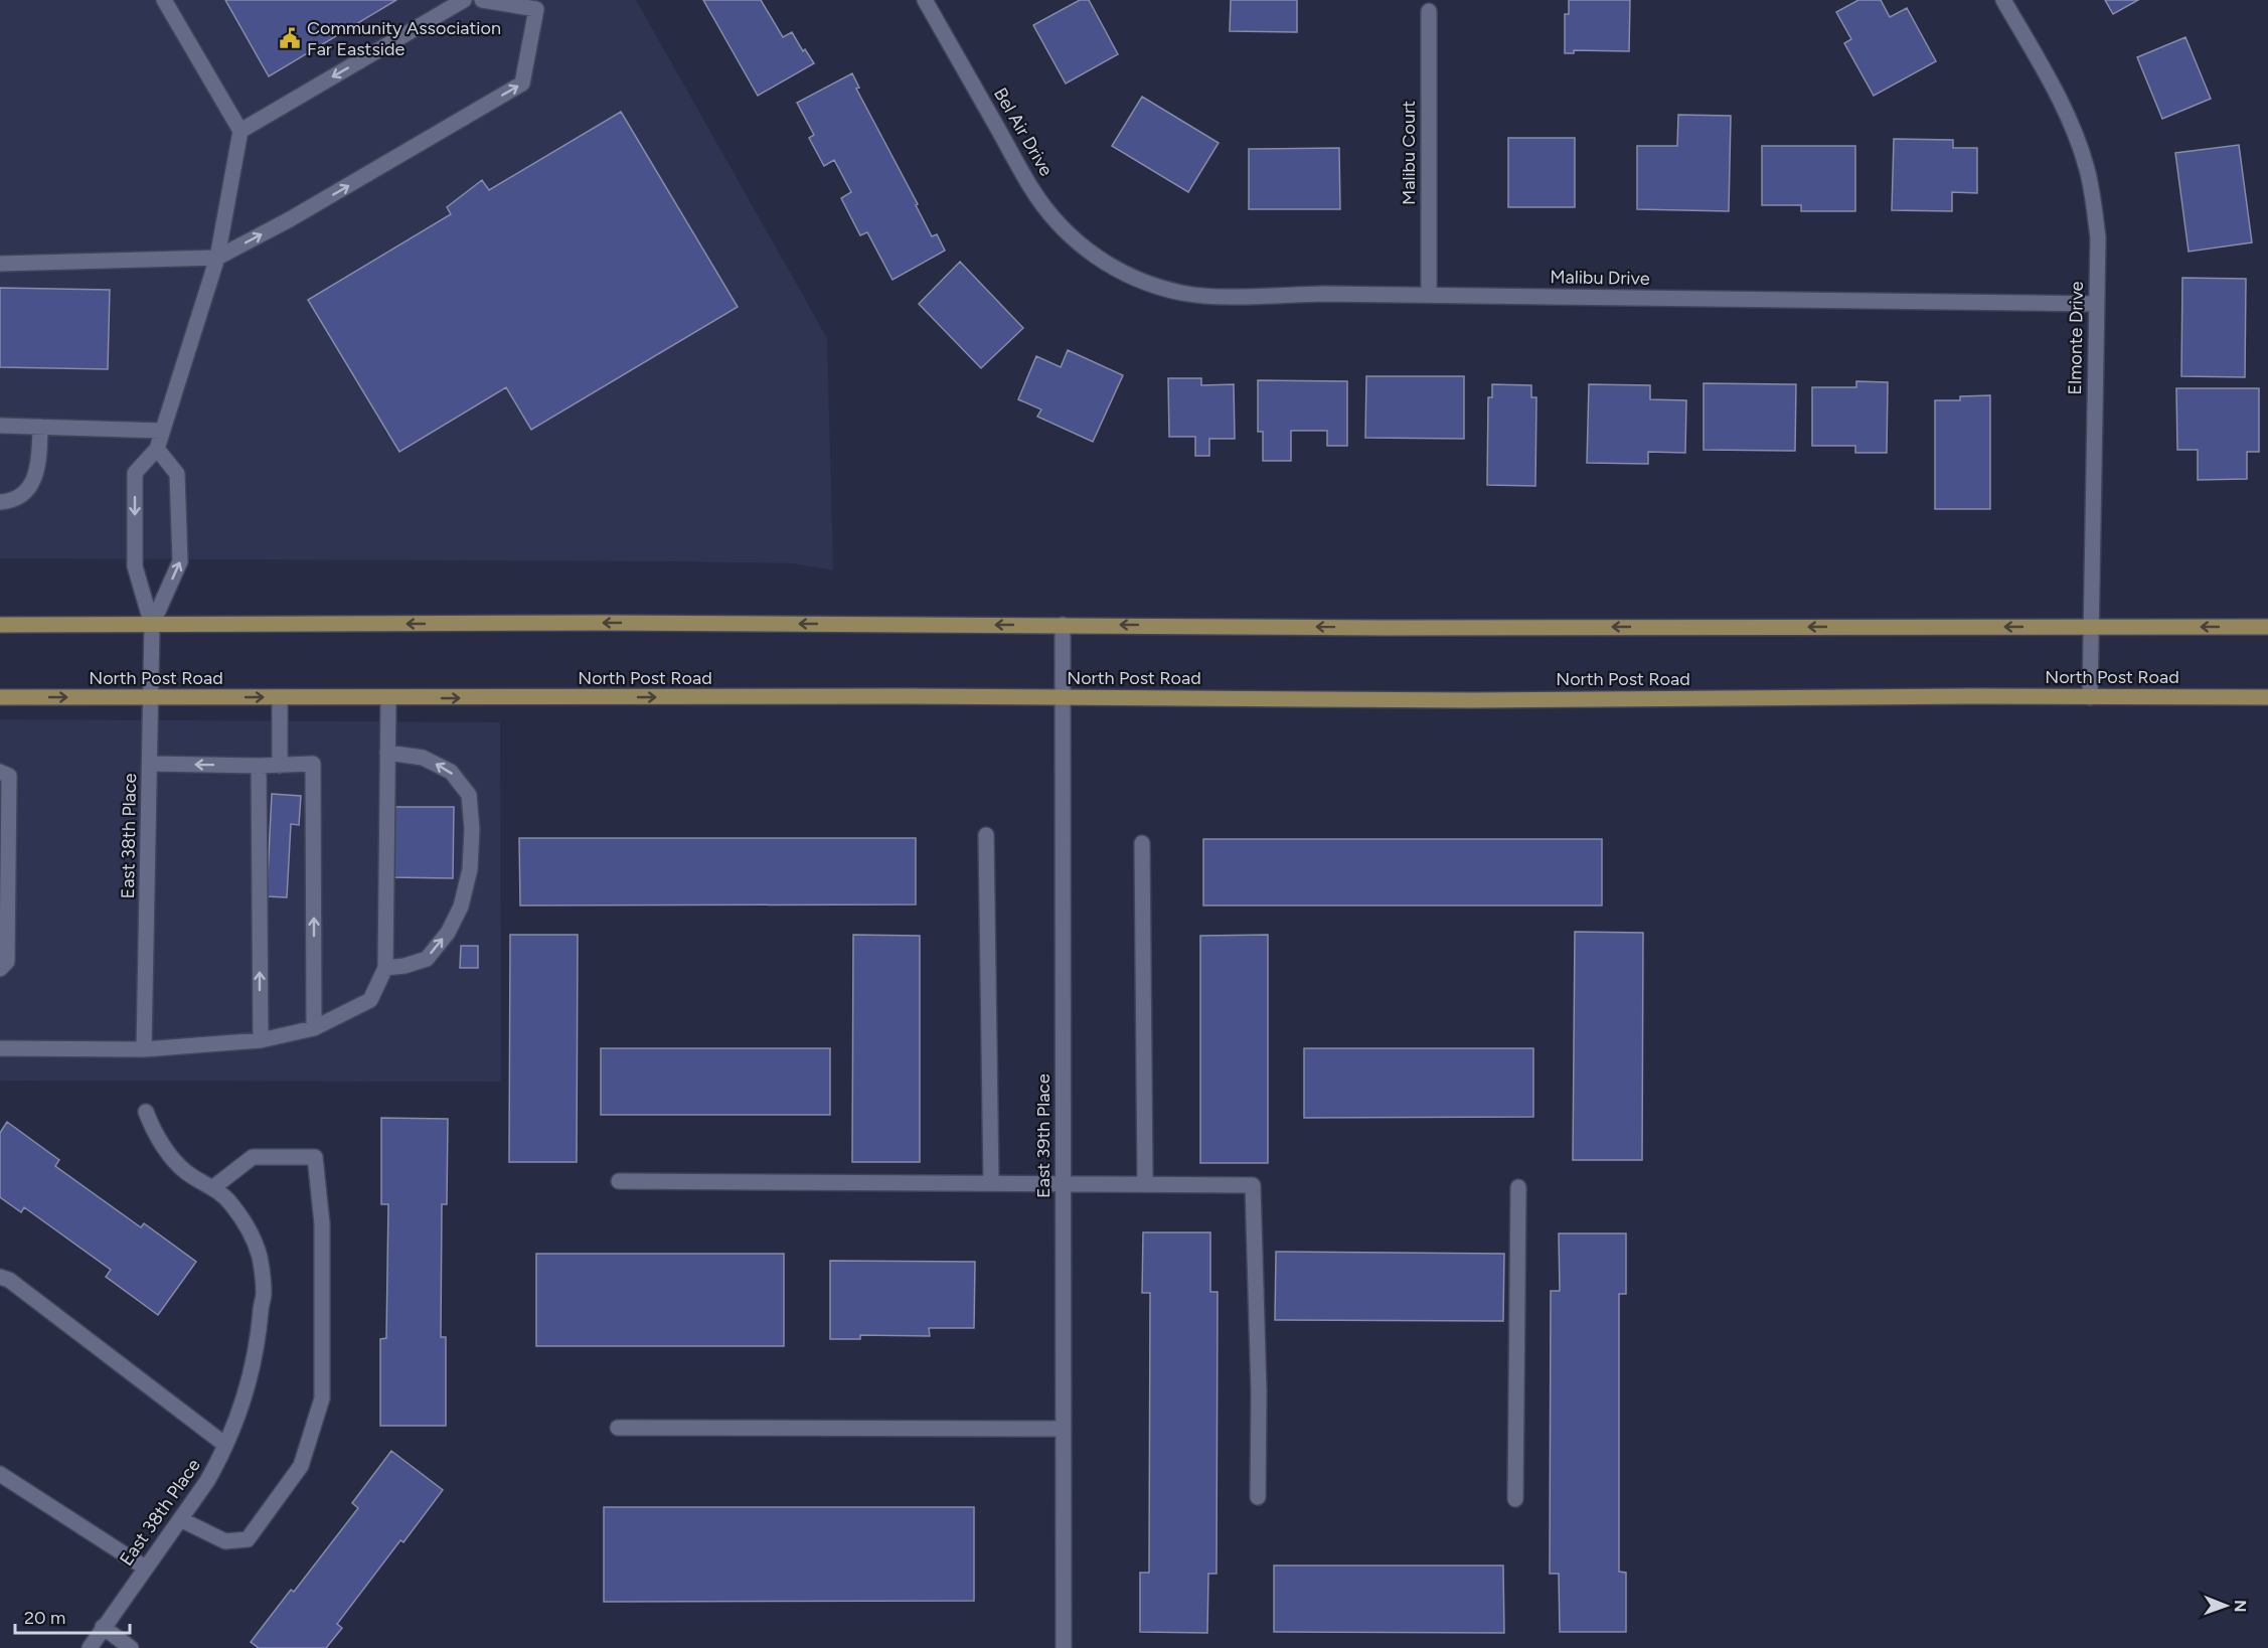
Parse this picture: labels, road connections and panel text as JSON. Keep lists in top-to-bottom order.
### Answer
{
  "streets": {
    "main road": ["North Post Road"],
    "street": [
      "Bel Air Drive",
      "Malibu Court",
      "Malibu Drive",
      "Elmonte Drive",
      "East 38th Place",
      "East 39th Place"
    ]
  },
  "crossings": [
    ["Bel Air Drive", "Malibu Drive"],
    ["Malibu Court", "Malibu Drive"],
    ["Malibu Drive", "Elmonte Drive"],
    ["Elmonte Drive", "North Post Road"],
    ["North Post Road", "East 38th Place"],
    ["North Post Road", "East 39th Place"]
  ],
  "places": {
    "public building": ["Community Association Far Eastside"]
  },
  "scale_bar": "20 m",
  "north": "right"
}
